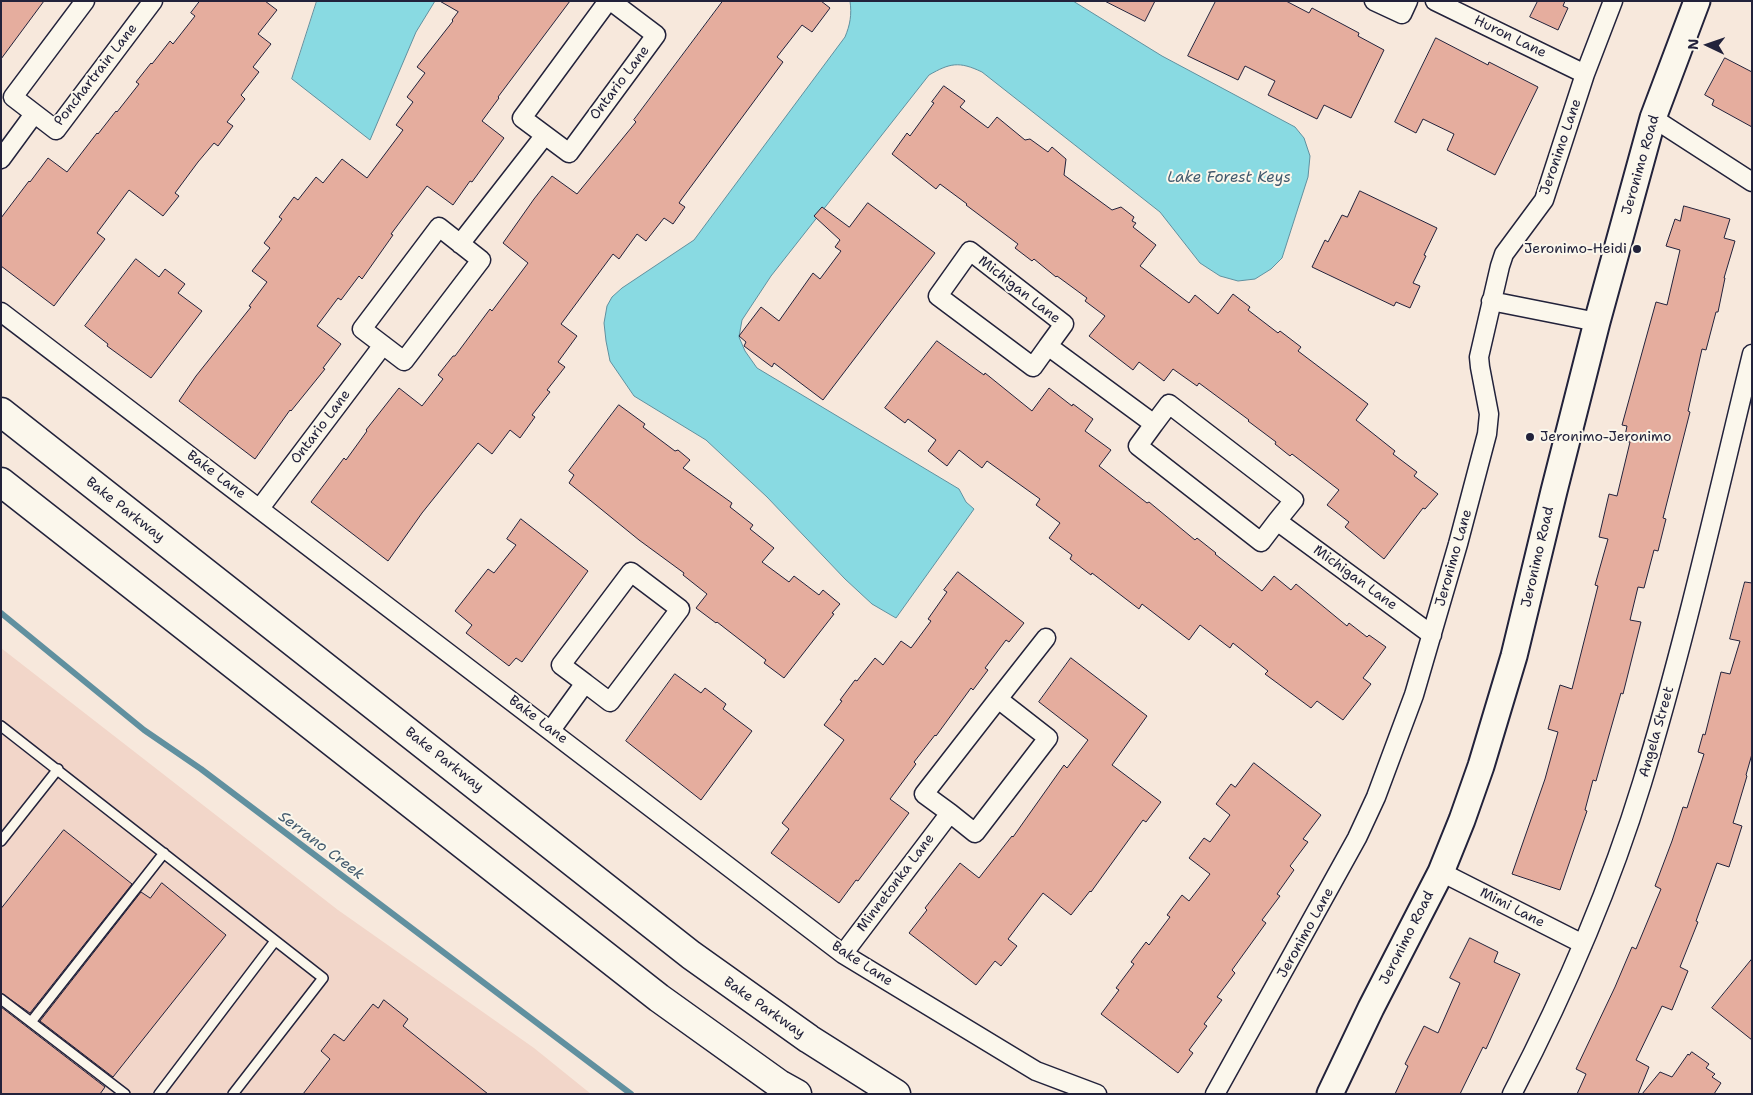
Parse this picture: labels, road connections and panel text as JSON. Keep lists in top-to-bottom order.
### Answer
{
  "streets": {
    "main road": ["Jeronimo Road", "Bake Parkway"],
    "street": [
      "Huron Lane",
      "Ponchartrain Lane",
      "Ontario Lane",
      "Jeronimo Lane",
      "Michigan Lane",
      "Bake Lane",
      "Angela Street",
      "Minnetonka Lane",
      "Mimi Lane"
    ]
  },
  "crossings": [
    ["Huron Lane", "Jeronimo Lane"],
    ["Ontario Lane", "Bake Lane"],
    ["Jeronimo Lane", "Michigan Lane"],
    ["Jeronimo Road", "Mimi Lane"],
    ["Bake Lane", "Minnetonka Lane"],
    ["Angela Street", "Mimi Lane"]
  ],
  "water": ["Lake Forest Keys", "Serrano Creek"],
  "places": ["Jeronimo-Heidi", "Jeronimo-Jeronimo"],
  "north": "left"
}
